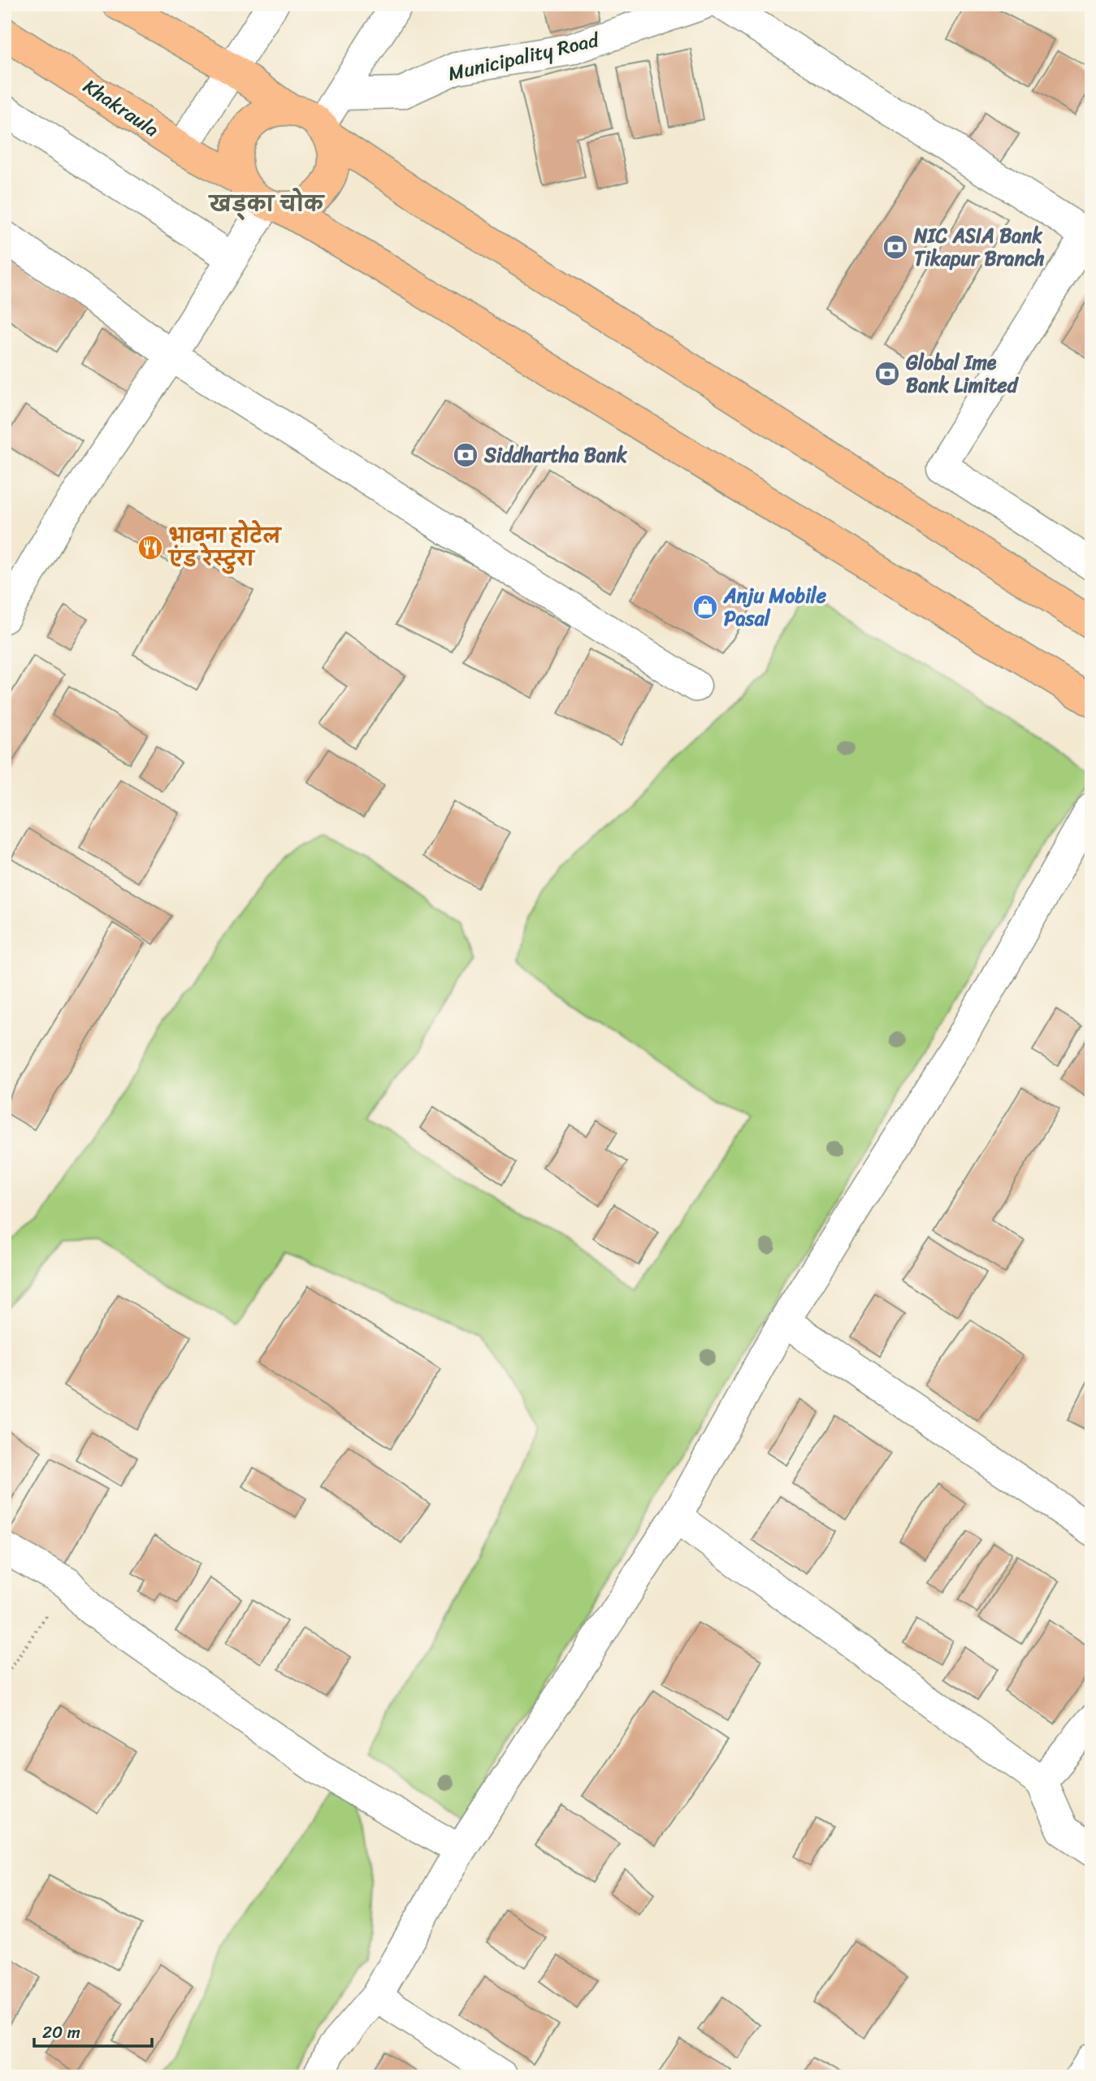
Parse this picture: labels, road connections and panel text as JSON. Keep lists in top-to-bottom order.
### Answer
{
  "streets": {
    "main road": ["Khakraula"],
    "street": ["Municipality Road"]
  },
  "districts": ["खड्का चोक"],
  "places": {
    "bank": ["NIC ASIA Bank Tikapur Branch", "Global Ime Bank Limited", "Siddhartha Bank"],
    "restaurant": ["भावना होटेल एंड रेस्टुरा"],
    "shop": ["Anju Mobile Pasal"]
  },
  "scale_bar": "20 m"
}
